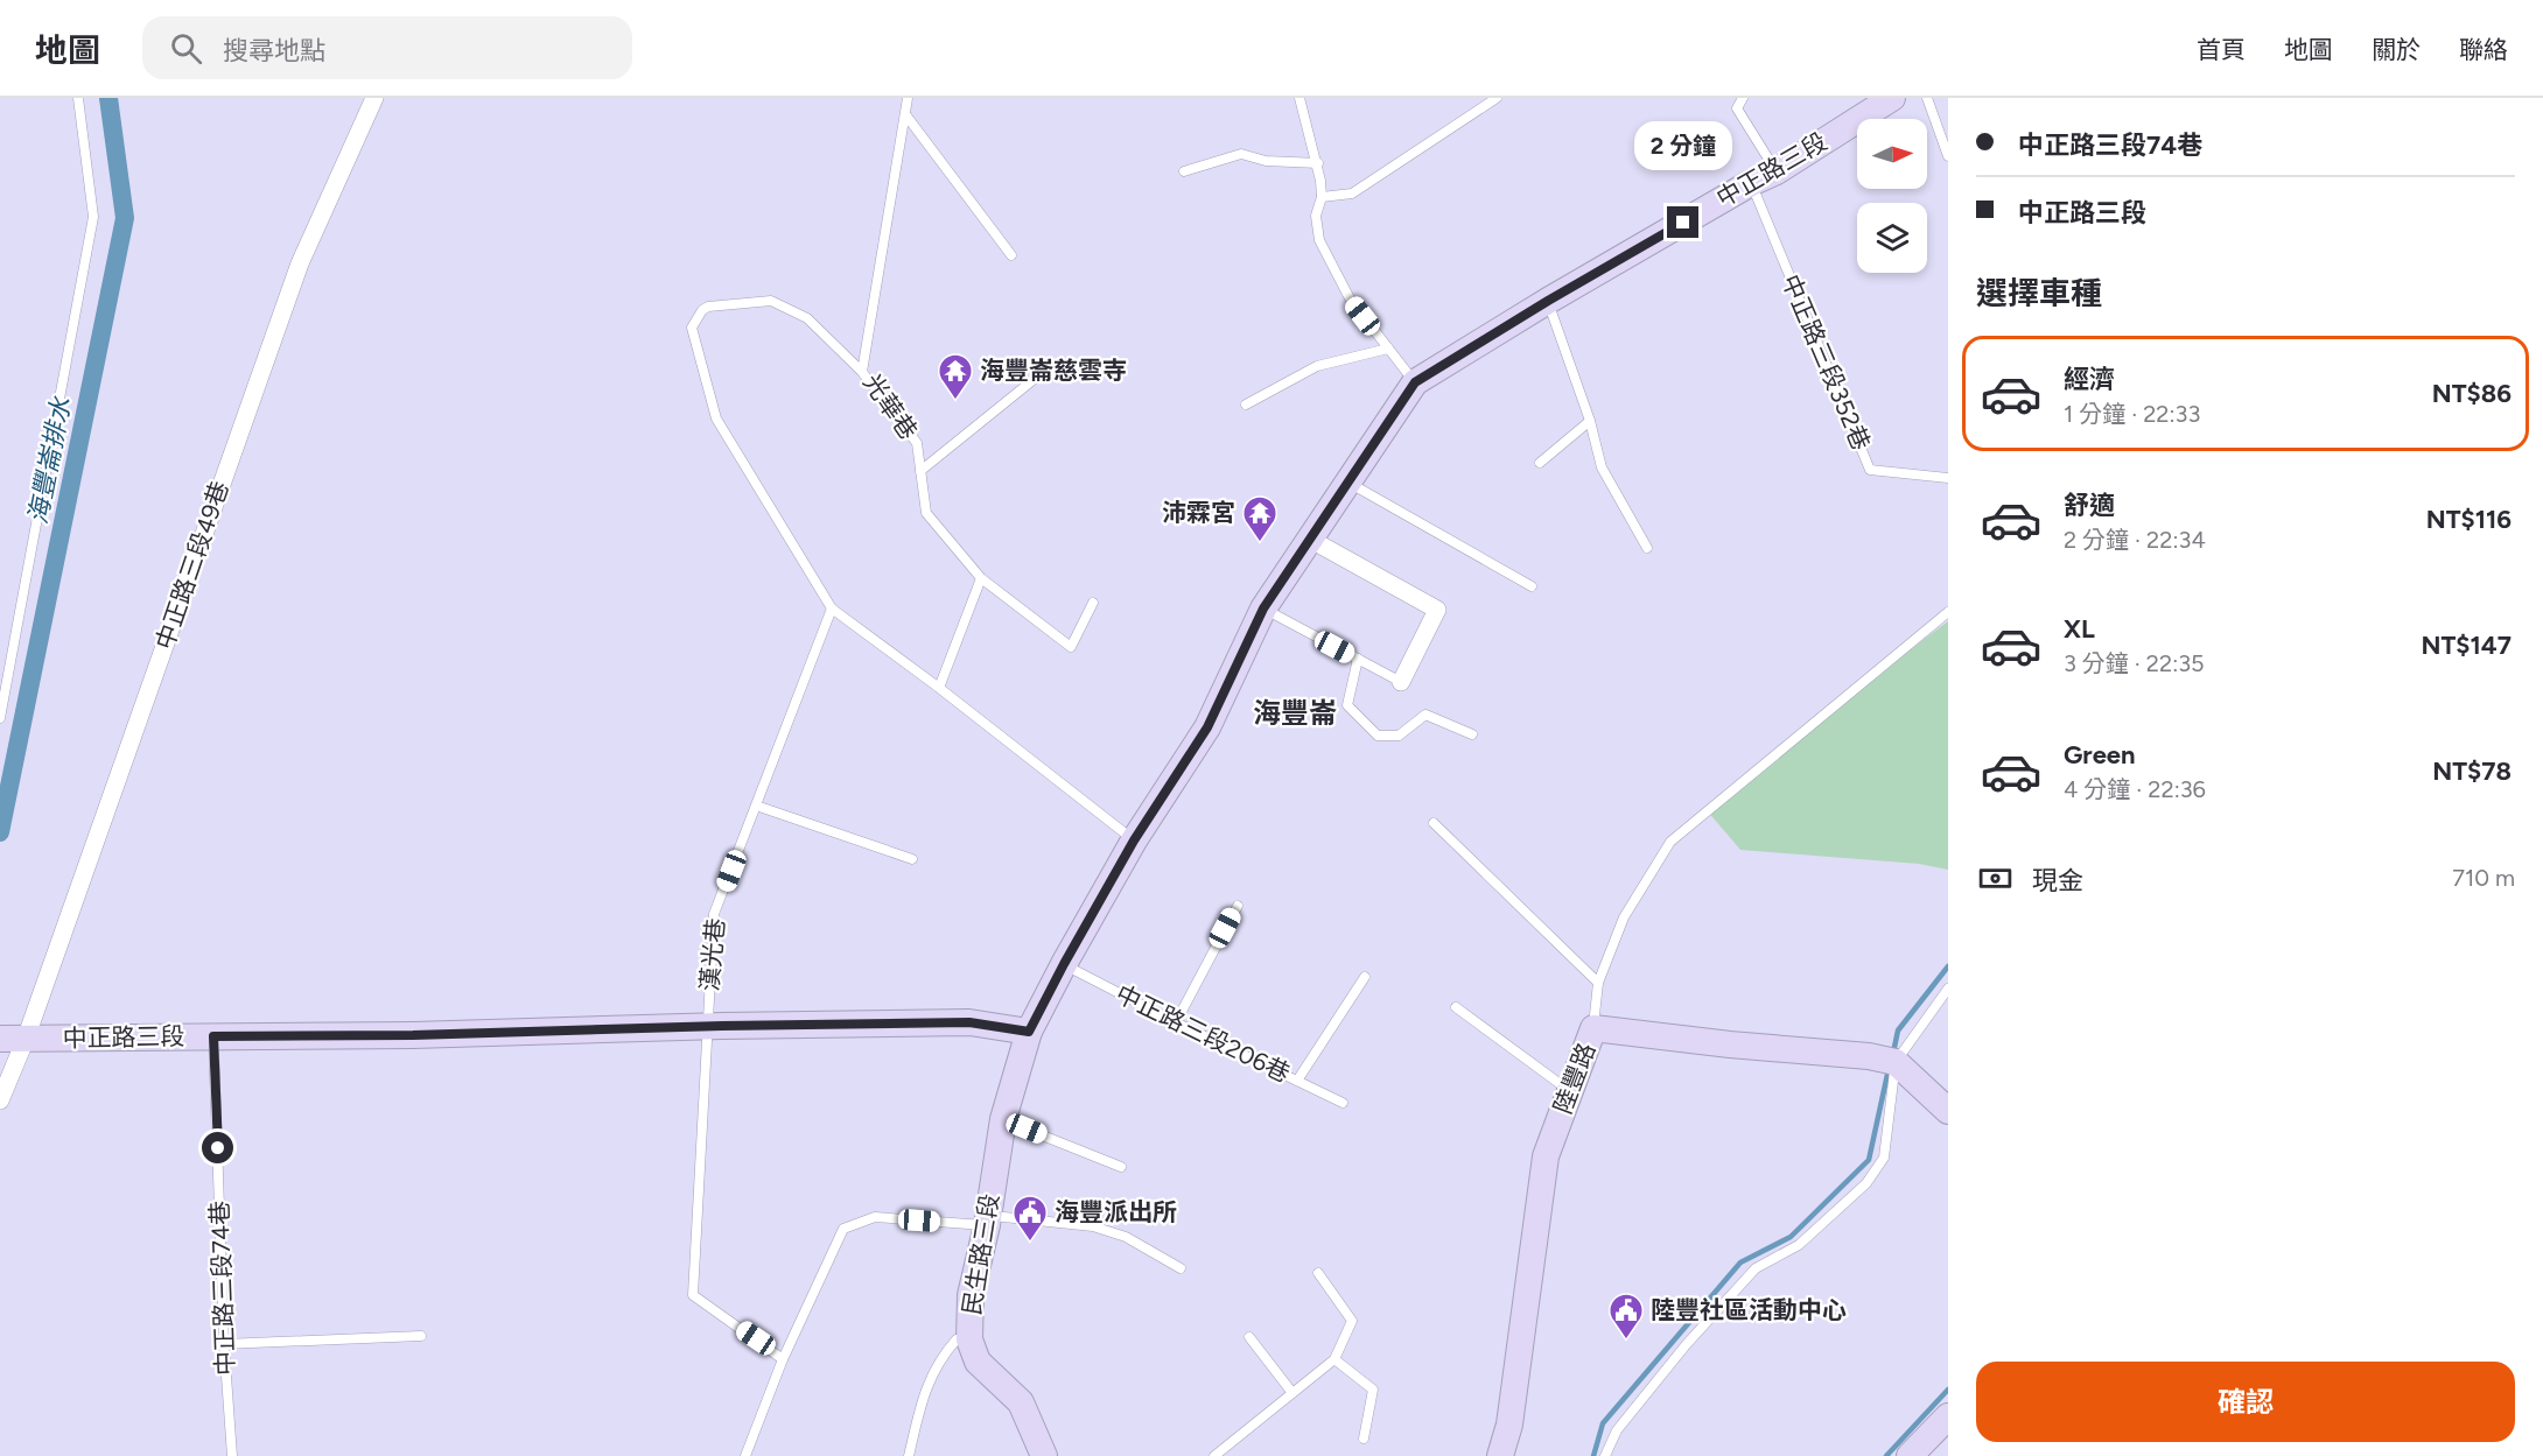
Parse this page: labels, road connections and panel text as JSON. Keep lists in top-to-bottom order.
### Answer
{
  "streets": {
    "street": [
      "中正路三段",
      "中正路三段49巷",
      "陸豐路",
      "民生路三段"
    ],
    "lane": [
      "中正路三段352巷",
      "光華巷",
      "漢光巷",
      "中正路三段206巷",
      "中正路三段74巷"
    ]
  },
  "crossings": [
    ["中正路三段", "中正路三段352巷"],
    ["中正路三段", "中正路三段49巷"],
    ["中正路三段", "漢光巷"],
    ["中正路三段", "中正路三段206巷"],
    ["中正路三段", "民生路三段"],
    ["中正路三段", "中正路三段74巷"]
  ],
  "districts": ["海豐崙"],
  "water": ["海豐崙排水"],
  "places": {
    "temple": ["海豐崙慈雲寺", "沛霖宮"],
    "public building": ["海豐派出所", "陸豐社區活動中心"]
  },
  "north": "right",
  "page": {
    "header": "地圖",
    "search": "搜尋地點",
    "nav": [
      "首頁",
      "地圖",
      "關於",
      "聯絡"
    ],
    "banner": ["中正路三段74巷", "中正路三段"],
    "bubble": "2 分鐘",
    "heading": "選擇車種",
    "list": [
      {
        "name": "經濟",
        "note": "1 分鐘 · 22:33",
        "value": "NT$86"
      },
      {
        "name": "舒適",
        "note": "2 分鐘 · 22:34",
        "value": "NT$116"
      },
      {
        "name": "XL",
        "note": "3 分鐘 · 22:35",
        "value": "NT$147"
      },
      {
        "name": "Green",
        "note": "4 分鐘 · 22:36",
        "value": "NT$78"
      }
    ],
    "pay": ["現金", "710 m"],
    "buttons": "確認"
  }
}
